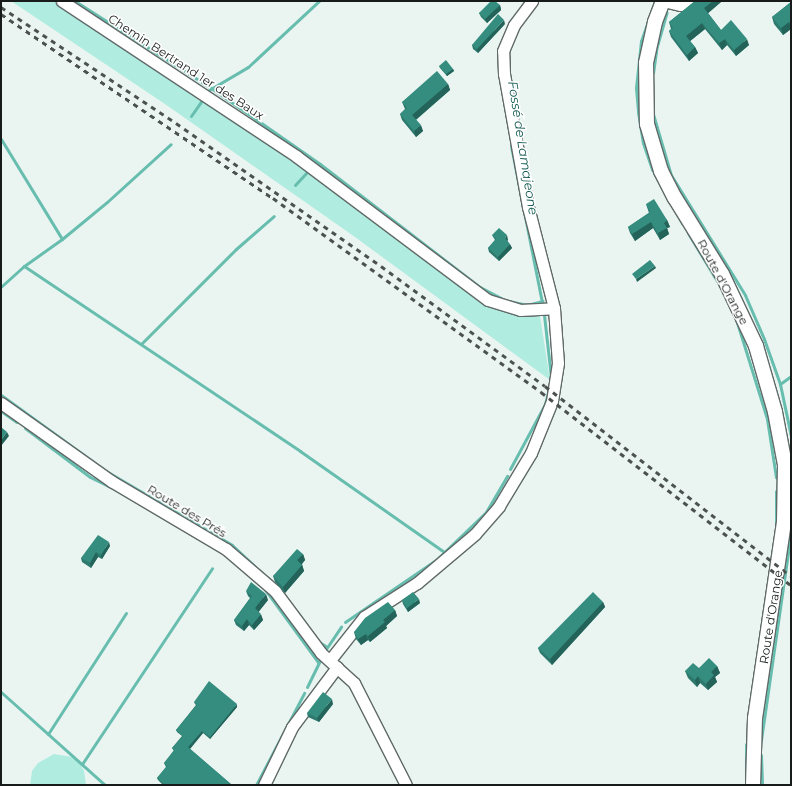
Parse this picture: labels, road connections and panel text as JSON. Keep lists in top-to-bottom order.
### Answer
{
  "streets": {
    "street": ["Chemin Bertrand 1er des Baux", "Route d'Orange", "Route des Prés"]
  },
  "water": ["Fossé de Lamajeone"]
}
